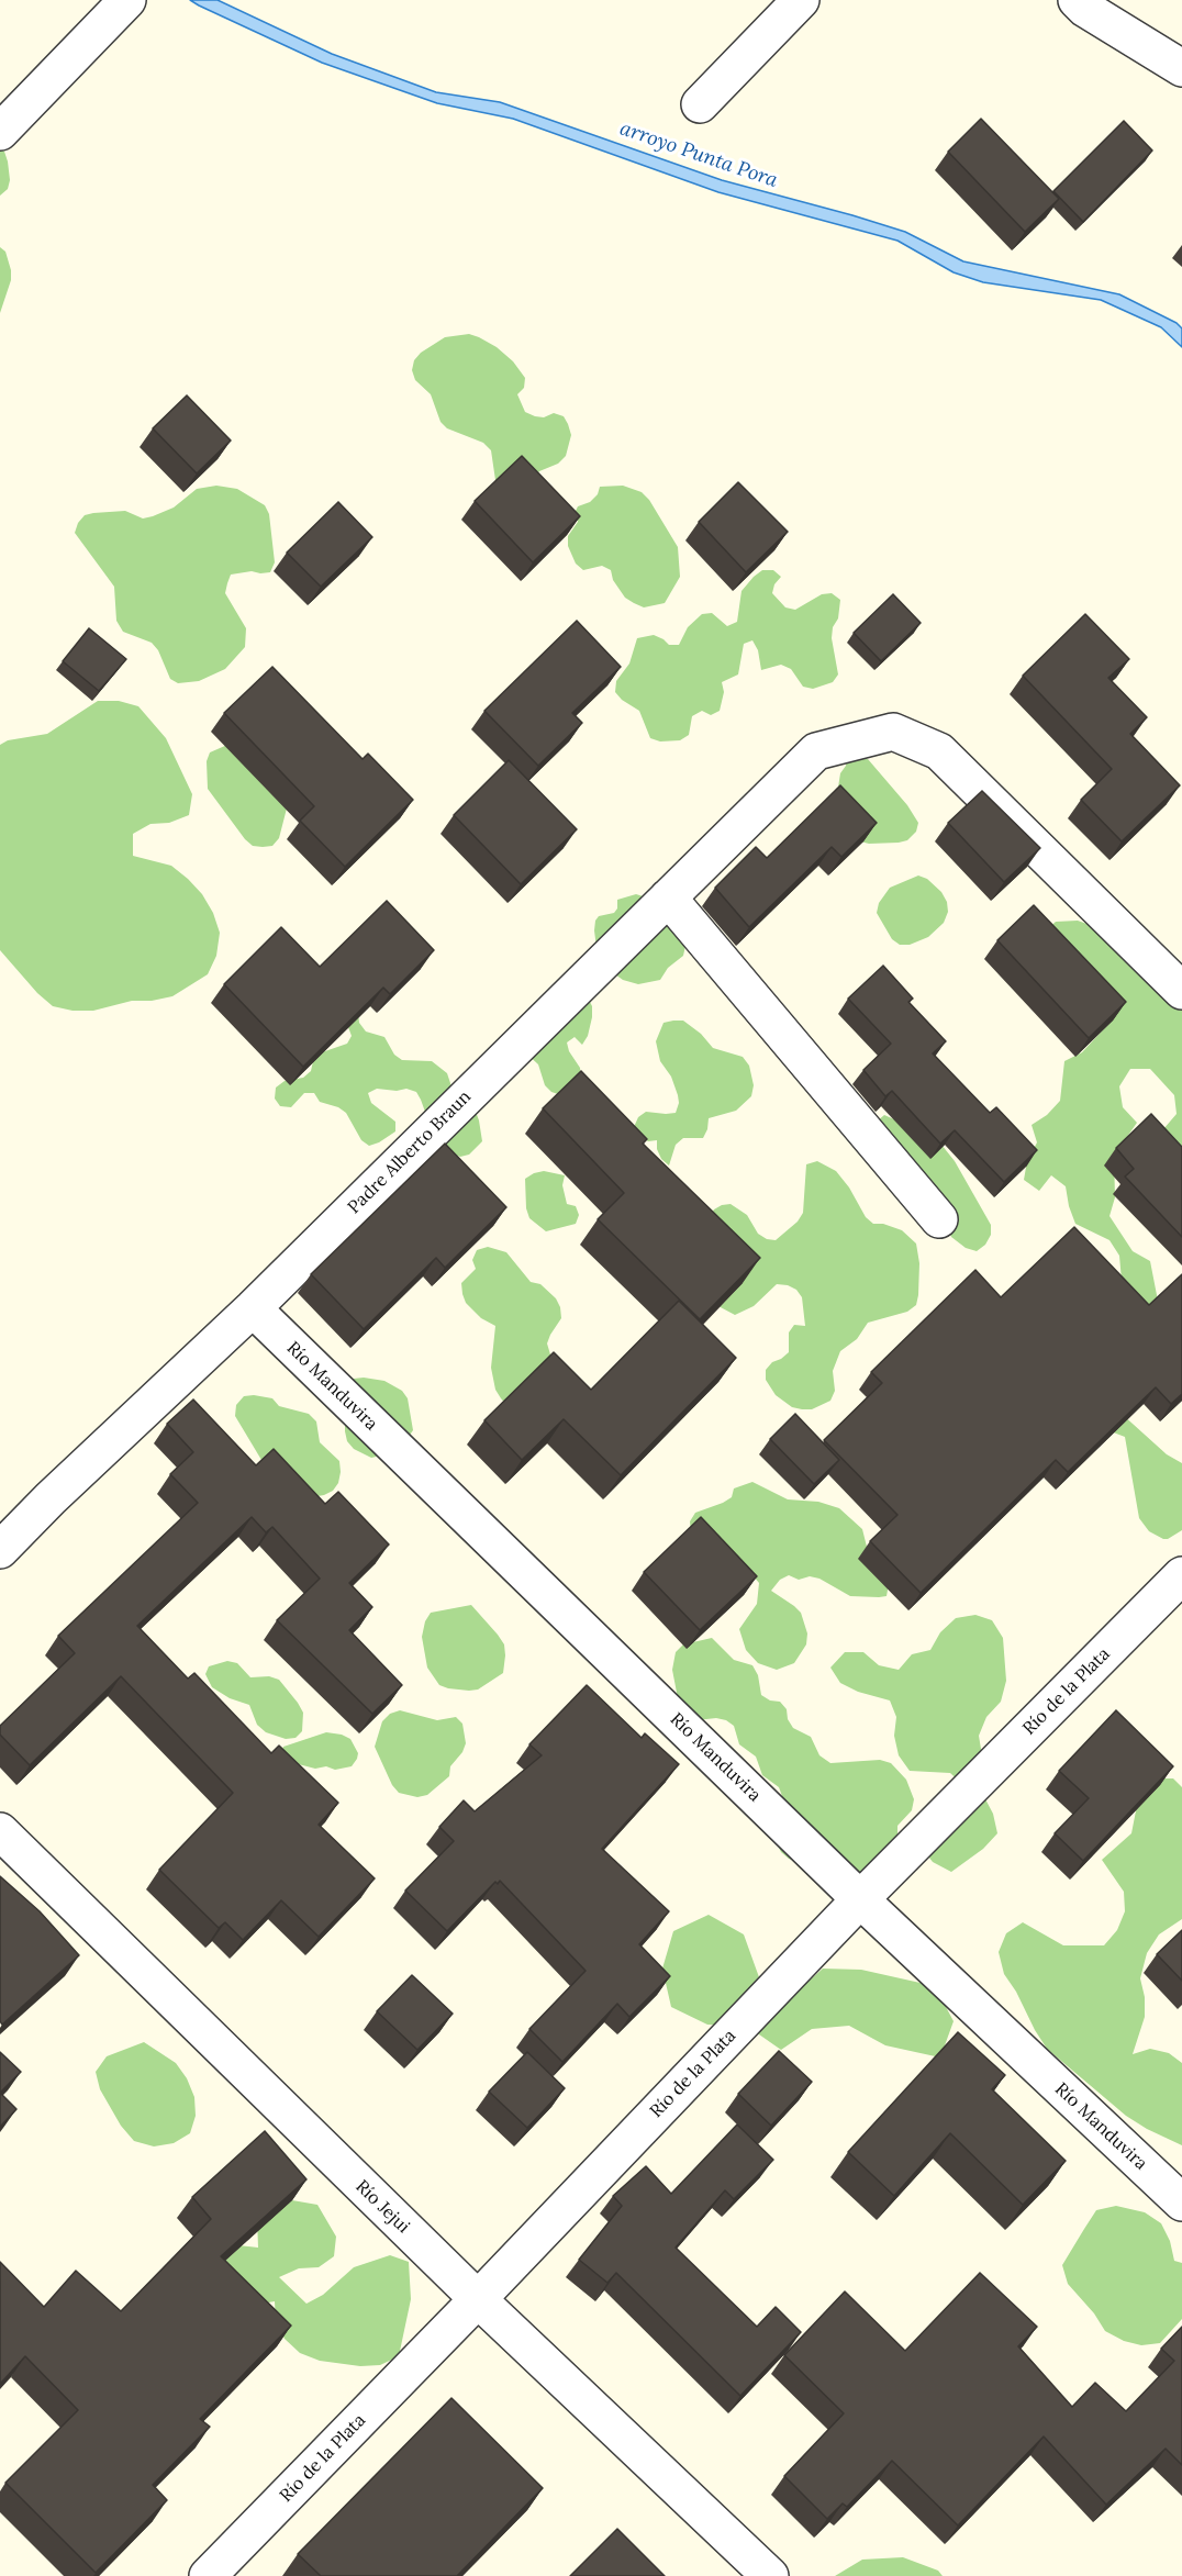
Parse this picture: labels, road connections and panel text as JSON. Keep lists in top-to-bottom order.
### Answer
{
  "streets": {
    "street": [
      "Padre Alberto Braun",
      "Río Manduvira",
      "Río de la Plata",
      "Río Jejui"
    ]
  },
  "crossings": [
    ["Padre Alberto Braun", "Río Manduvira"],
    ["Río Manduvira", "Río de la Plata"],
    ["Río de la Plata", "Río Jejui"]
  ],
  "water": ["arroyo Punta Pora"]
}
